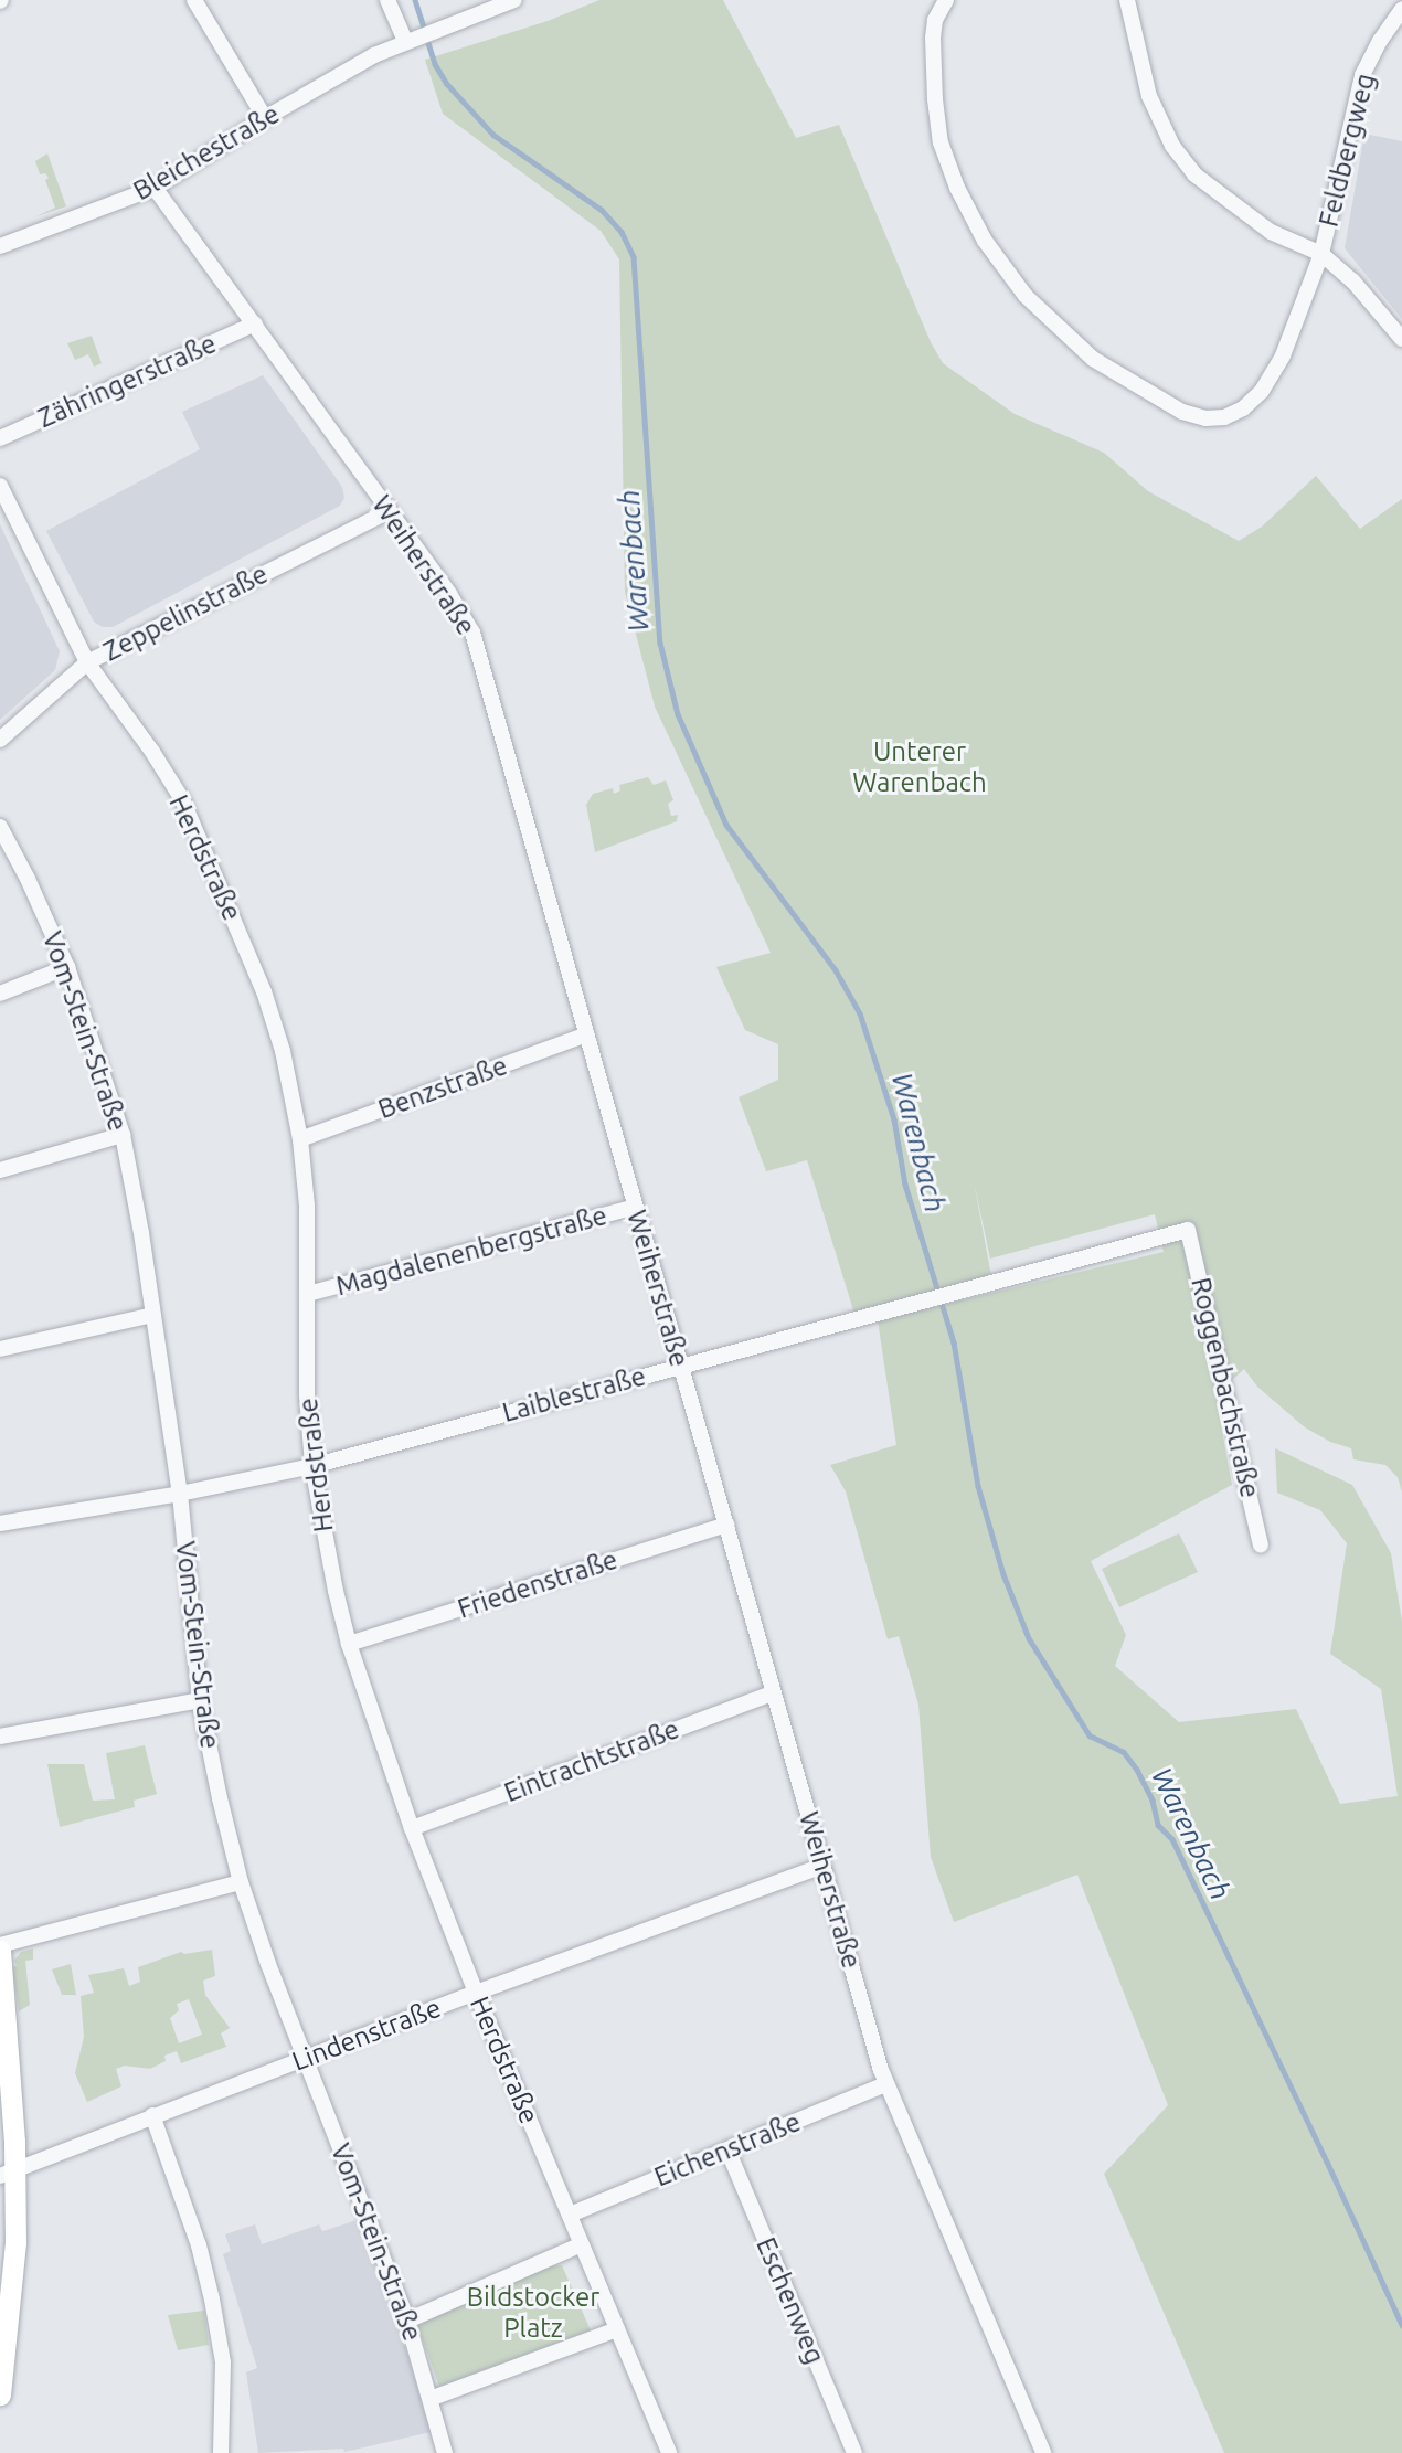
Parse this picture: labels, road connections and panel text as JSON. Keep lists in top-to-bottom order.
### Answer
{
  "streets": {
    "street": [
      "Feldbergweg",
      "Bleichestraße",
      "Zähringerstraße",
      "Weiherstraße",
      "Zeppelinstraße",
      "Herdstraße",
      "Vom-Stein-Straße",
      "Benzstraße",
      "Magdalenenbergstraße",
      "Roggenbachstraße",
      "Laiblestraße",
      "Friedenstraße",
      "Eintrachtstraße",
      "Lindenstraße",
      "Eichenstraße",
      "Eschenweg"
    ]
  },
  "crossings": [
    ["Bleichestraße", "Weiherstraße"],
    ["Zähringerstraße", "Weiherstraße"],
    ["Weiherstraße", "Zeppelinstraße"],
    ["Weiherstraße", "Benzstraße"],
    ["Weiherstraße", "Magdalenenbergstraße"],
    ["Weiherstraße", "Laiblestraße"],
    ["Weiherstraße", "Friedenstraße"],
    ["Weiherstraße", "Eintrachtstraße"],
    ["Weiherstraße", "Lindenstraße"],
    ["Weiherstraße", "Eichenstraße"],
    ["Zeppelinstraße", "Herdstraße"],
    ["Herdstraße", "Benzstraße"],
    ["Herdstraße", "Magdalenenbergstraße"],
    ["Herdstraße", "Laiblestraße"],
    ["Herdstraße", "Friedenstraße"],
    ["Herdstraße", "Eintrachtstraße"],
    ["Herdstraße", "Lindenstraße"],
    ["Herdstraße", "Eichenstraße"],
    ["Vom-Stein-Straße", "Laiblestraße"],
    ["Vom-Stein-Straße", "Lindenstraße"],
    ["Roggenbachstraße", "Laiblestraße"],
    ["Eichenstraße", "Eschenweg"]
  ],
  "water": ["Warenbach"],
  "parks": ["Unterer Warenbach", "Bildstocker Platz"]
}
